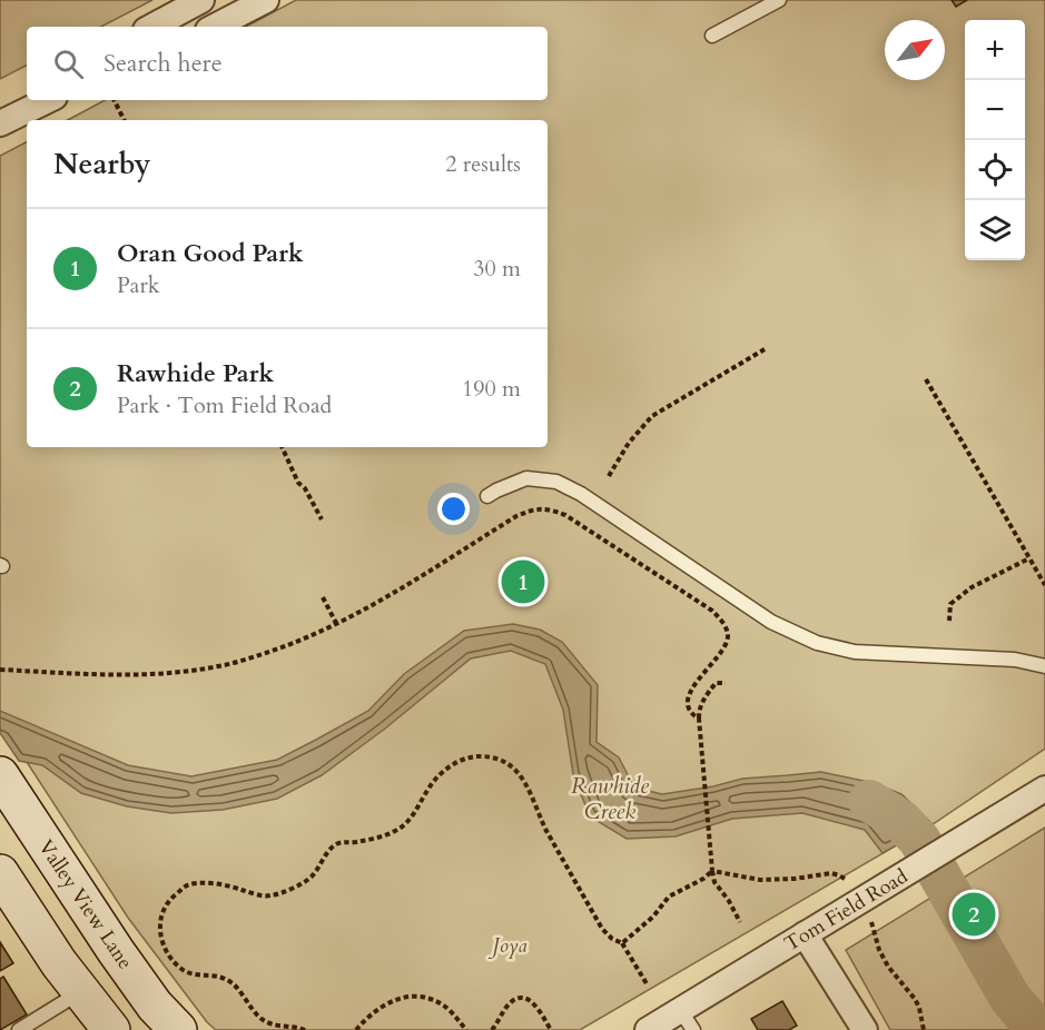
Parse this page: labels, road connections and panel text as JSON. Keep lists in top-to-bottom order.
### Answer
{
  "streets": {
    "main road": ["Valley View Lane"],
    "street": ["Tom Field Road"]
  },
  "water": ["Rawhide Creek"],
  "parks": ["Joya"],
  "north": "top right",
  "page": {
    "map_buttons": ["+", "−"],
    "search": "Search here",
    "heading": ["Nearby", "2 results"],
    "list": [
      {
        "mark": "1",
        "name": "Oran Good Park",
        "note": "Park",
        "value": "30 m"
      },
      {
        "mark": "2",
        "name": "Rawhide Park",
        "note": "Park · Tom Field Road",
        "value": "190 m"
      }
    ],
    "pins": ["1", "2"]
  }
}
